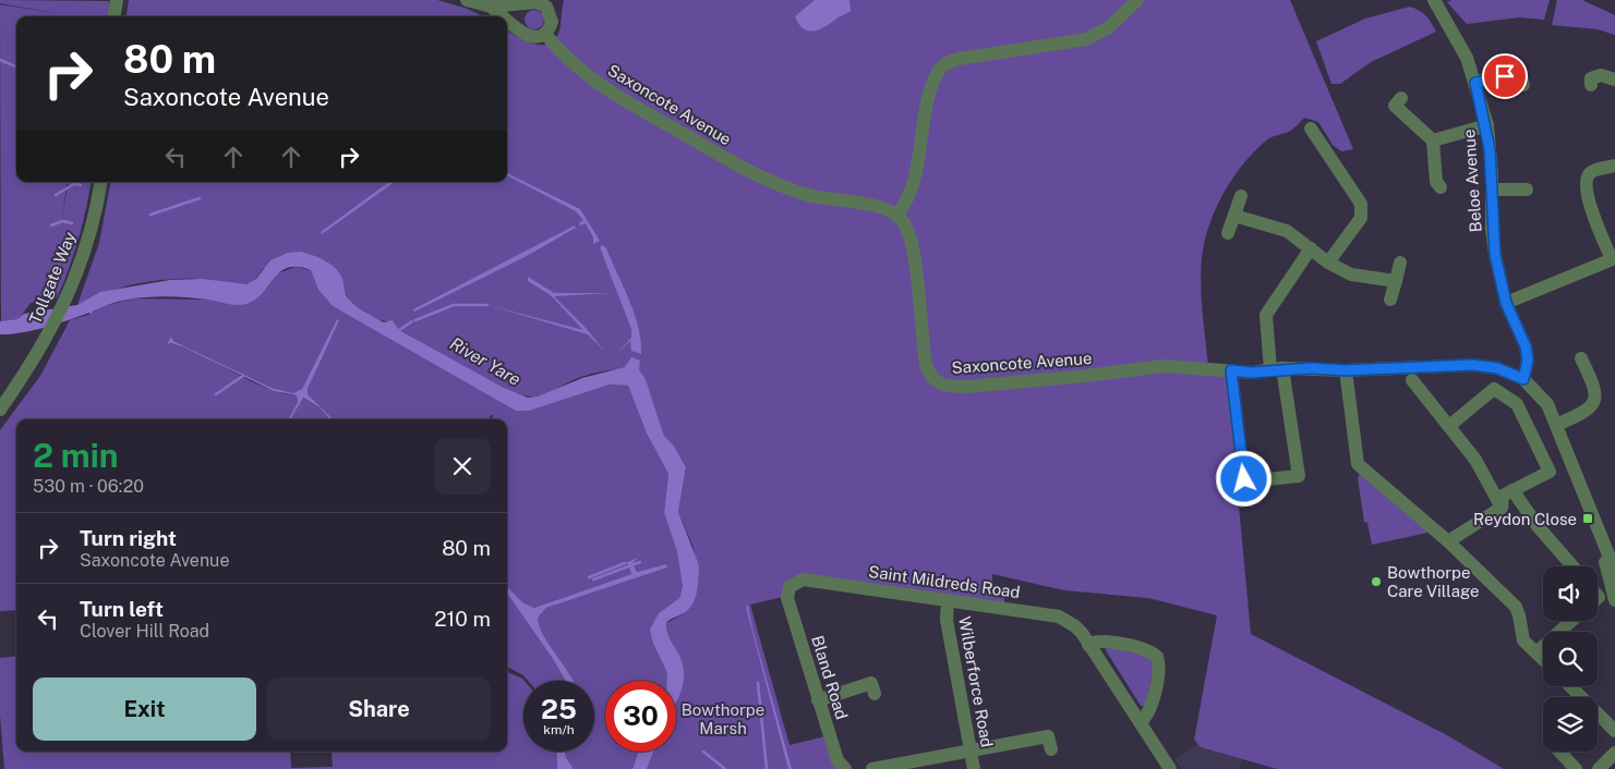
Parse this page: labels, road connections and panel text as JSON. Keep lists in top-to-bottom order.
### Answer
{
  "streets": {
    "street": [
      "Saxoncote Avenue",
      "Beloe Avenue",
      "Tollgate Way",
      "Saint Mildreds Road",
      "Bland Road",
      "Wilberforce Road"
    ]
  },
  "crossings": [
    ["Saxoncote Avenue", "Beloe Avenue"],
    ["Saint Mildreds Road", "Bland Road"],
    ["Saint Mildreds Road", "Wilberforce Road"]
  ],
  "water": ["River Yare"],
  "parks": ["Bowthorpe Marsh"],
  "places": {
    "transit": ["Reydon Close"],
    "other": ["Bowthorpe Care Village"]
  },
  "page": {
    "turn": ["80 m", "Saxoncote Avenue"],
    "heading": ["2 min", "530 m · 06:20"],
    "list": [
      {
        "name": "Turn right",
        "note": "Saxoncote Avenue",
        "value": "80 m"
      },
      {
        "name": "Turn left",
        "note": "Clover Hill Road",
        "value": "210 m"
      }
    ],
    "buttons": ["Exit", "Share"],
    "speed": "25 km/h",
    "limit": "30"
  }
}
